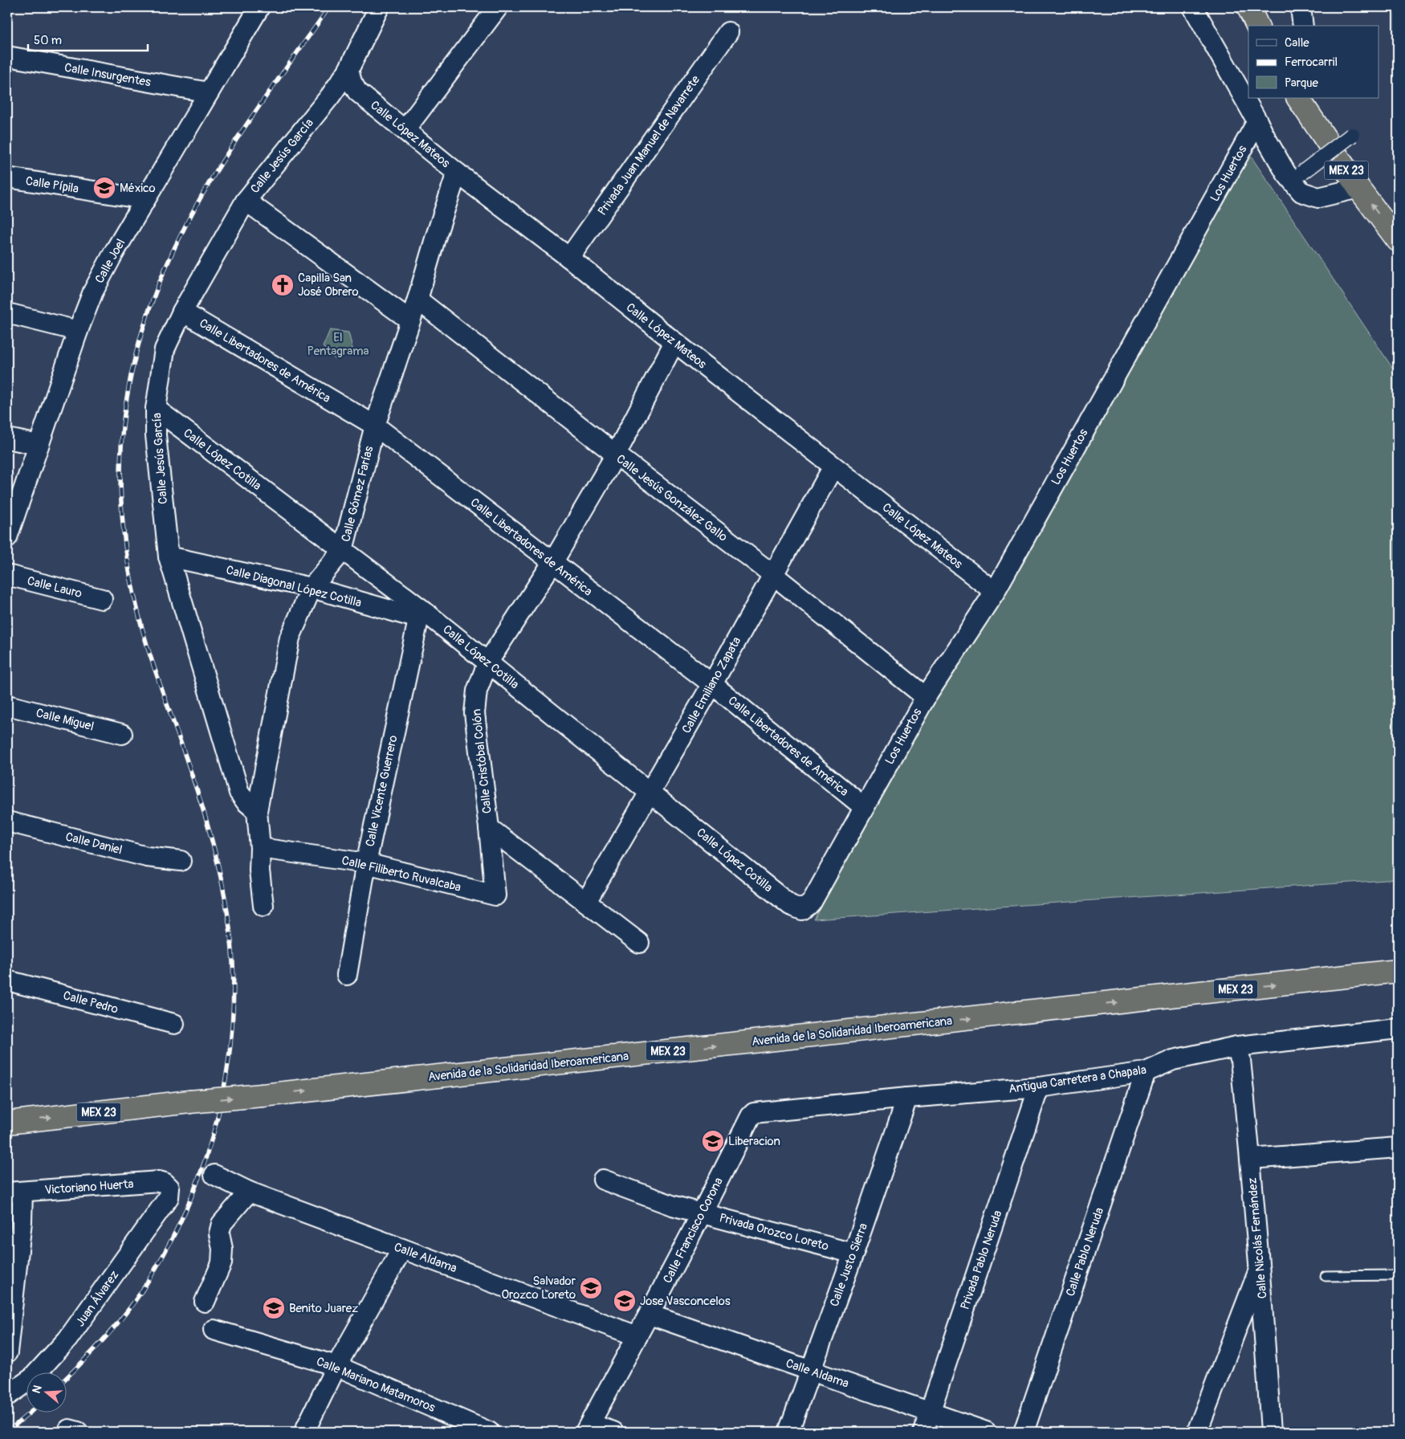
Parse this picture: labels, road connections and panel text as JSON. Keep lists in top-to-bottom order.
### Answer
{
  "streets": {
    "highway": ["MEX 23", "Avenida de la Solidaridad Iberoamericana"],
    "street": [
      "Calle Insurgentes",
      "Calle López Mateos",
      "Privada Juan Manuel de Navarrete",
      "Calle Jesús García",
      "Los Huertos",
      "Calle Pípila",
      "Calle Joel",
      "Calle Libertadores de América",
      "Calle López Cotilla",
      "Calle Gómez Farías",
      "Calle Jesús González Gallo",
      "Calle Diagonal López Cotilla",
      "Calle Lauro",
      "Calle Emiliano Zapata",
      "Calle Miguel",
      "Calle Cristóbal Colón",
      "Calle Vicente Guerrero",
      "Calle Daniel",
      "Calle Filiberto Ruvalcaba",
      "Calle Pedro",
      "Antigua Carretera a Chapala",
      "Victoriano Huerta",
      "Calle Francisco Corona",
      "Privada Orozco Loreto",
      "Calle Nicolás Fernández",
      "Calle Pablo Neruda",
      "Calle Aldama",
      "Privada Pablo Neruda",
      "Calle Justo Sierra",
      "Juan Álvarez",
      "Calle Mariano Matamoros"
    ]
  },
  "crossings": [
    ["Calle Insurgentes", "Calle Joel"],
    ["Calle López Mateos", "Privada Juan Manuel de Navarrete"],
    ["Calle López Mateos", "Calle Jesús García"],
    ["Calle López Mateos", "Los Huertos"],
    ["Calle López Mateos", "Calle Gómez Farías"],
    ["Calle López Mateos", "Calle Emiliano Zapata"],
    ["Calle López Mateos", "Calle Cristóbal Colón"],
    ["Calle Jesús García", "Calle Libertadores de América"],
    ["Calle Jesús García", "Calle López Cotilla"],
    ["Calle Jesús García", "Calle Gómez Farías"],
    ["Calle Jesús García", "Calle Diagonal López Cotilla"],
    ["Los Huertos", "Calle Libertadores de América"],
    ["Los Huertos", "Calle López Cotilla"],
    ["Los Huertos", "Calle Jesús González Gallo"],
    ["Calle Pípila", "Calle Joel"],
    ["Calle Libertadores de América", "Calle Gómez Farías"],
    ["Calle Libertadores de América", "Calle Emiliano Zapata"],
    ["Calle Libertadores de América", "Calle Cristóbal Colón"],
    ["Calle López Cotilla", "Calle Gómez Farías"],
    ["Calle López Cotilla", "Calle Diagonal López Cotilla"],
    ["Calle López Cotilla", "Calle Emiliano Zapata"],
    ["Calle López Cotilla", "Calle Cristóbal Colón"],
    ["Calle López Cotilla", "Calle Vicente Guerrero"],
    ["Calle Gómez Farías", "Calle Jesús González Gallo"],
    ["Calle Gómez Farías", "Calle Diagonal López Cotilla"],
    ["Calle Gómez Farías", "Calle Filiberto Ruvalcaba"],
    ["Calle Jesús González Gallo", "Calle Emiliano Zapata"],
    ["Calle Jesús González Gallo", "Calle Cristóbal Colón"],
    ["Calle Diagonal López Cotilla", "Calle Vicente Guerrero"],
    ["Calle Cristóbal Colón", "Calle Filiberto Ruvalcaba"],
    ["Calle Vicente Guerrero", "Calle Filiberto Ruvalcaba"],
    ["Antigua Carretera a Chapala", "Calle Francisco Corona"],
    ["Antigua Carretera a Chapala", "Calle Nicolás Fernández"],
    ["Antigua Carretera a Chapala", "Calle Pablo Neruda"],
    ["Antigua Carretera a Chapala", "Privada Pablo Neruda"],
    ["Antigua Carretera a Chapala", "Calle Justo Sierra"],
    ["Victoriano Huerta", "Juan Álvarez"],
    ["Calle Francisco Corona", "Privada Orozco Loreto"],
    ["Calle Francisco Corona", "Calle Aldama"],
    ["Privada Orozco Loreto", "Calle Justo Sierra"],
    ["Calle Aldama", "Privada Pablo Neruda"],
    ["Calle Aldama", "Calle Justo Sierra"]
  ],
  "one_way": ["Avenida de la Solidaridad Iberoamericana"],
  "parks": ["El Pentagrama"],
  "places": {
    "school or university": [
      "México",
      "Liberacion",
      "Salvador Orozco Loreto",
      "Jose Vasconcelos",
      "Benito Juarez"
    ],
    "church": ["Capilla San José Obrero"]
  },
  "legend": ["Calle", "Ferrocarril", "Parque"],
  "scale_bar": "50 m",
  "north": "left"
}
